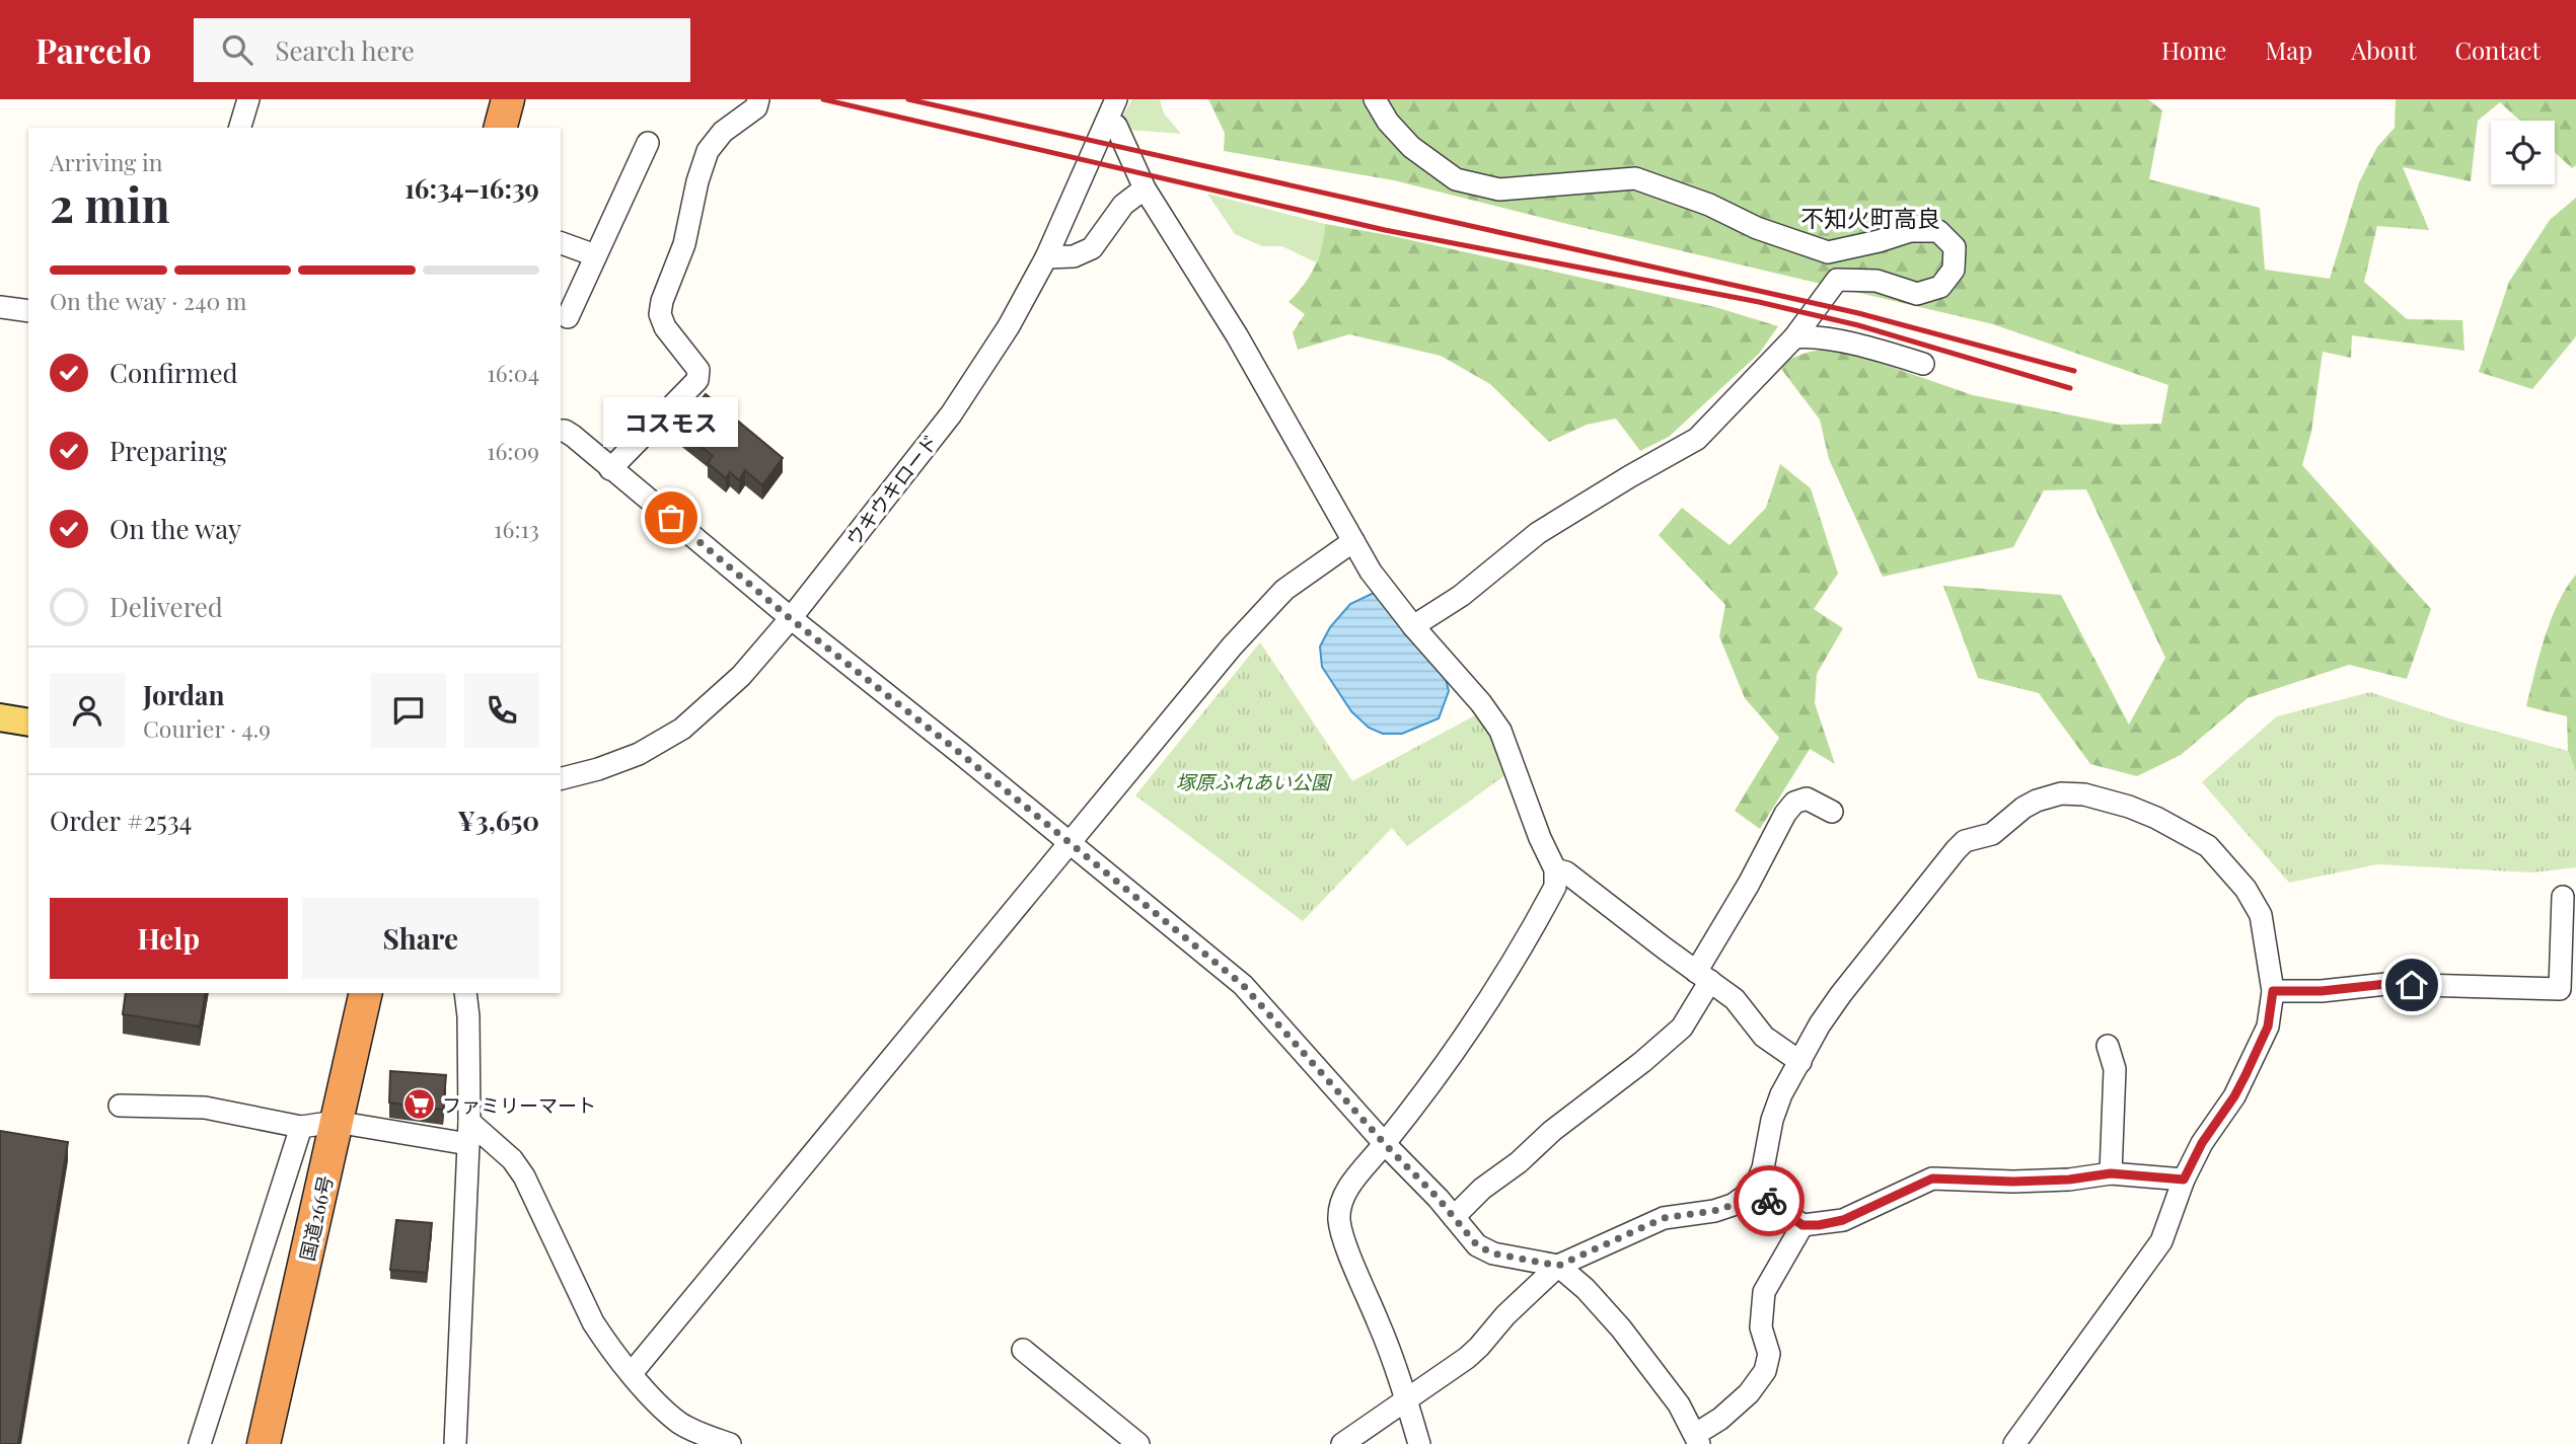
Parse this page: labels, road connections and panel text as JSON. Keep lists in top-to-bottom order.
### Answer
{
  "streets": {
    "highway": ["国道266号"],
    "street": ["ウキウキロード"]
  },
  "districts": ["不知火町高良"],
  "parks": ["塚原ふれあい公園"],
  "places": {
    "other": ["コスモス"],
    "supermarket": ["ファミリーマート"]
  },
  "page": {
    "header": "Parcelo",
    "search": "Search here",
    "nav": [
      "Home",
      "Map",
      "About",
      "Contact"
    ],
    "heading": ["2 min", "Arriving in", "16:34–16:39"],
    "panel": [
      "Jordan",
      "Courier · 4.9",
      "Order #2534",
      "¥3,650"
    ],
    "bar": "On the way · 240 m",
    "list": [
      ["Confirmed", "16:04"],
      ["Preparing", "16:09"],
      ["On the way", "16:13"],
      "Delivered"
    ],
    "bubble": "コスモス",
    "buttons": ["Help", "Share"]
  }
}
